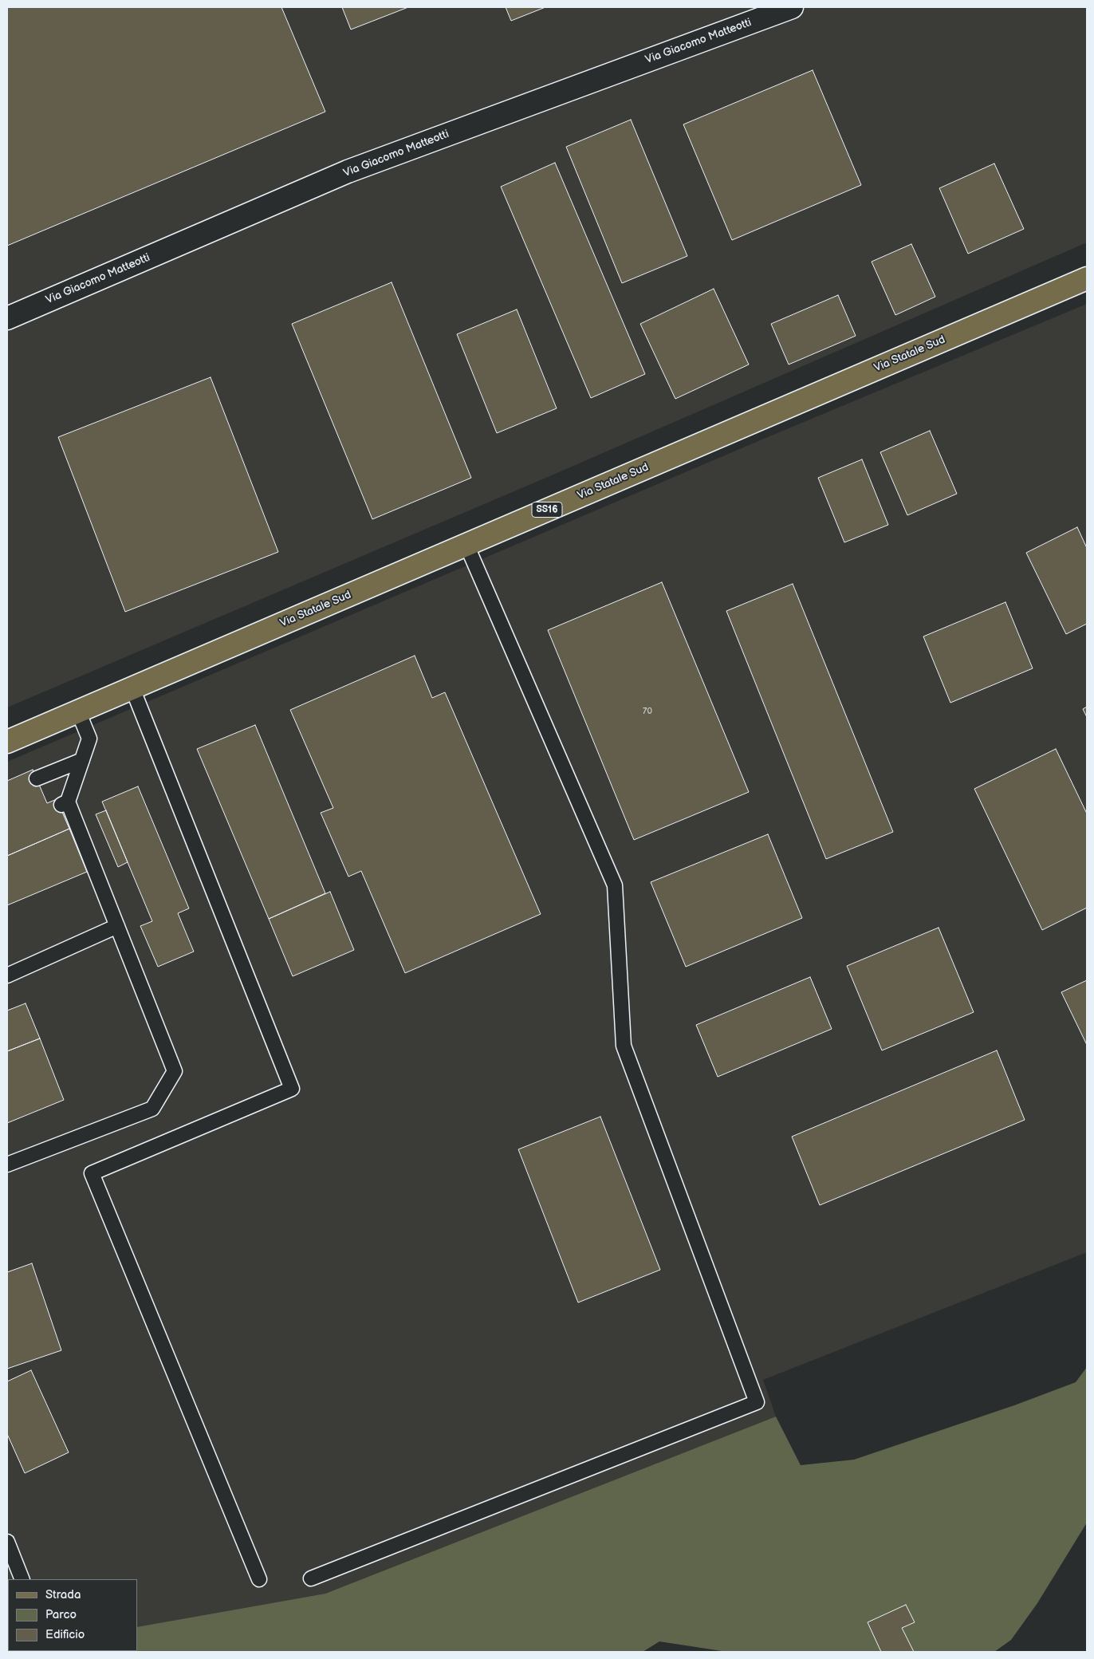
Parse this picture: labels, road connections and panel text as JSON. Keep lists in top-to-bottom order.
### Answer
{
  "streets": {
    "main road": ["Via Statale Sud", "SS16"],
    "street": ["Via Giacomo Matteotti"]
  },
  "house_numbers": ["70"],
  "legend": ["Strada", "Parco", "Edificio"]
}
